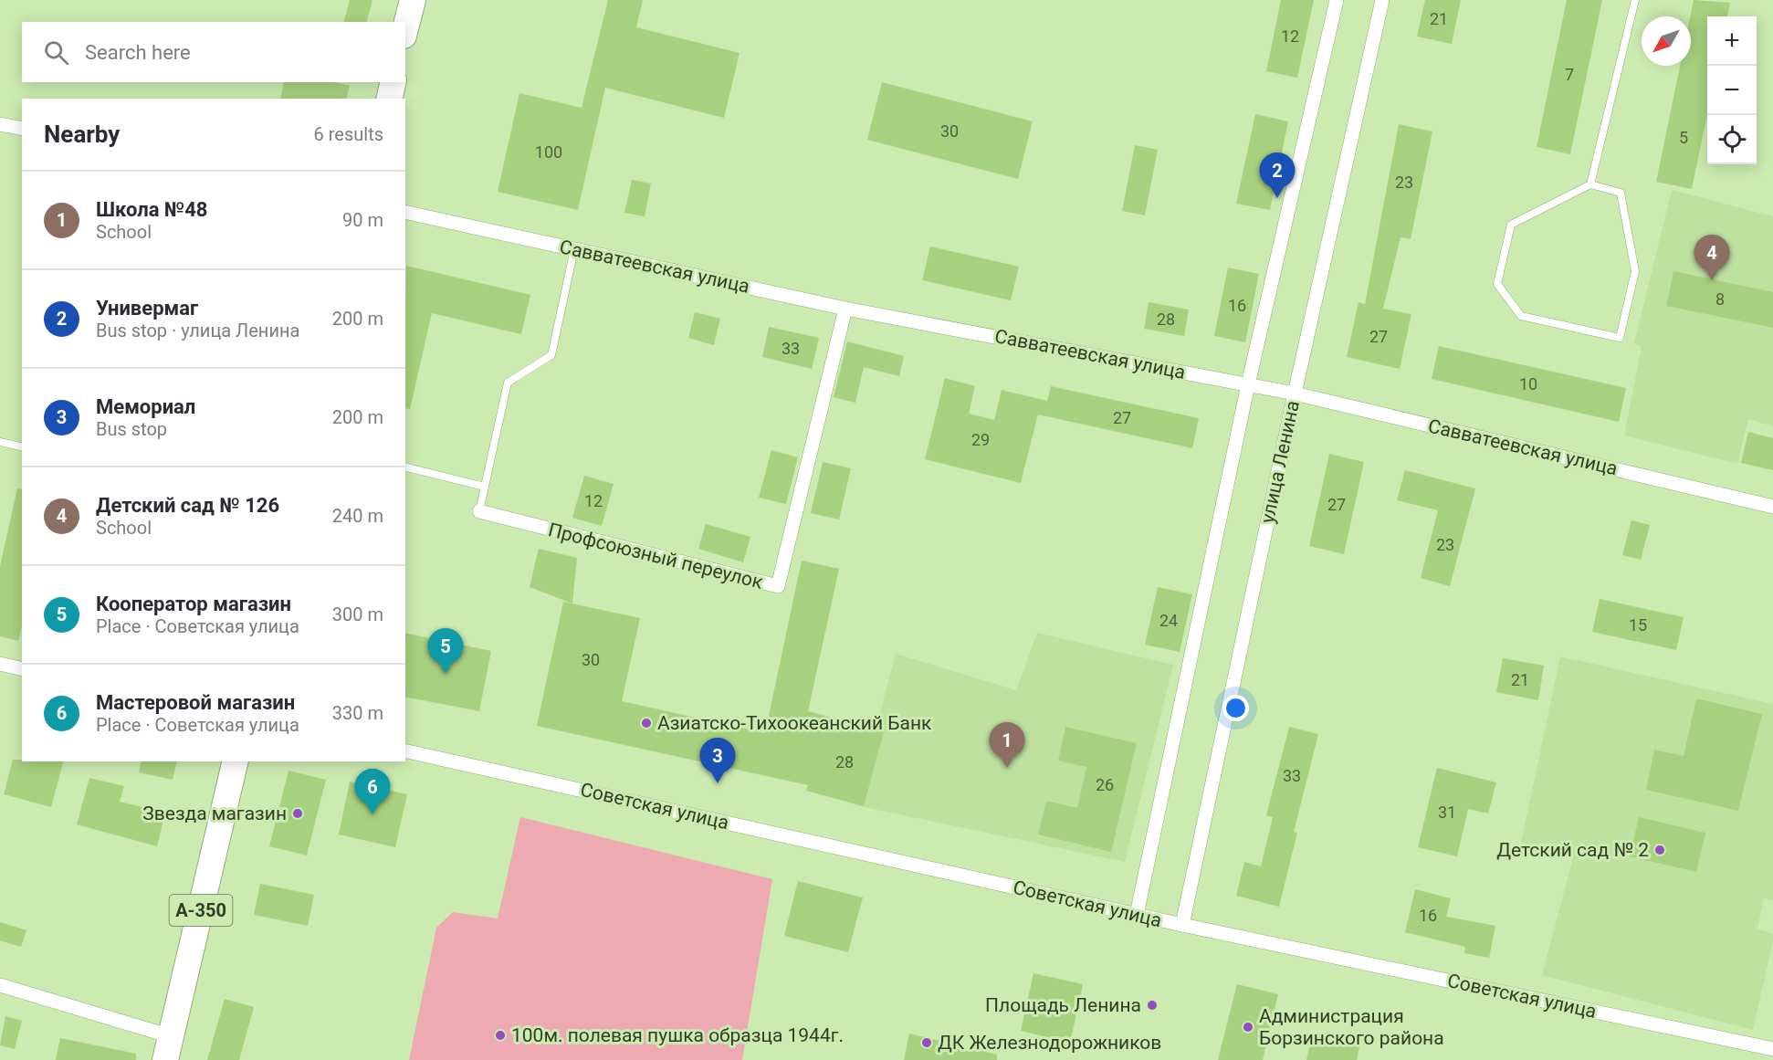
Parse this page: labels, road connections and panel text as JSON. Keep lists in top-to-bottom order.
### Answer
{
  "streets": {
    "highway": ["А-350"],
    "street": [
      "Савватеевская улица",
      "улица Ленина",
      "Профсоюзный переулок",
      "Советская улица"
    ]
  },
  "crossings": [
    ["Савватеевская улица", "улица Ленина"],
    ["Савватеевская улица", "Профсоюзный переулок"],
    ["улица Ленина", "Советская улица"]
  ],
  "places": [
    "Азиатско-Тихоокеанский Банк",
    "Звезда магазин",
    "Детский сад № 2",
    "Площадь Ленина",
    "Администрация Борзинского района",
    "100м. полевая пушка образца 1944г.",
    "ДК Железнодорожников"
  ],
  "house_numbers": [
    "21",
    "12",
    "7",
    "30",
    "5",
    "100",
    "23",
    "8",
    "16",
    "28",
    "27",
    "33",
    "10",
    "27",
    "29",
    "12",
    "27",
    "23",
    "24",
    "15",
    "30",
    "21",
    "28",
    "33",
    "26",
    "31",
    "16"
  ],
  "north": "bottom left",
  "page": {
    "map_buttons": ["+", "−"],
    "search": "Search here",
    "heading": ["Nearby", "6 results"],
    "pins": [
      "2",
      "4",
      "5",
      "1",
      "3",
      "6"
    ],
    "list": [
      {
        "mark": "1",
        "name": "Школа №48",
        "note": "School",
        "value": "90 m"
      },
      {
        "mark": "2",
        "name": "Универмаг",
        "note": "Bus stop · улица Ленина",
        "value": "200 m"
      },
      {
        "mark": "3",
        "name": "Мемориал",
        "note": "Bus stop",
        "value": "200 m"
      },
      {
        "mark": "4",
        "name": "Детский сад № 126",
        "note": "School",
        "value": "240 m"
      },
      {
        "mark": "5",
        "name": "Кооператор магазин",
        "note": "Place · Советская улица",
        "value": "300 m"
      },
      {
        "mark": "6",
        "name": "Мастеровой магазин",
        "note": "Place · Советская улица",
        "value": "330 m"
      }
    ]
  }
}
